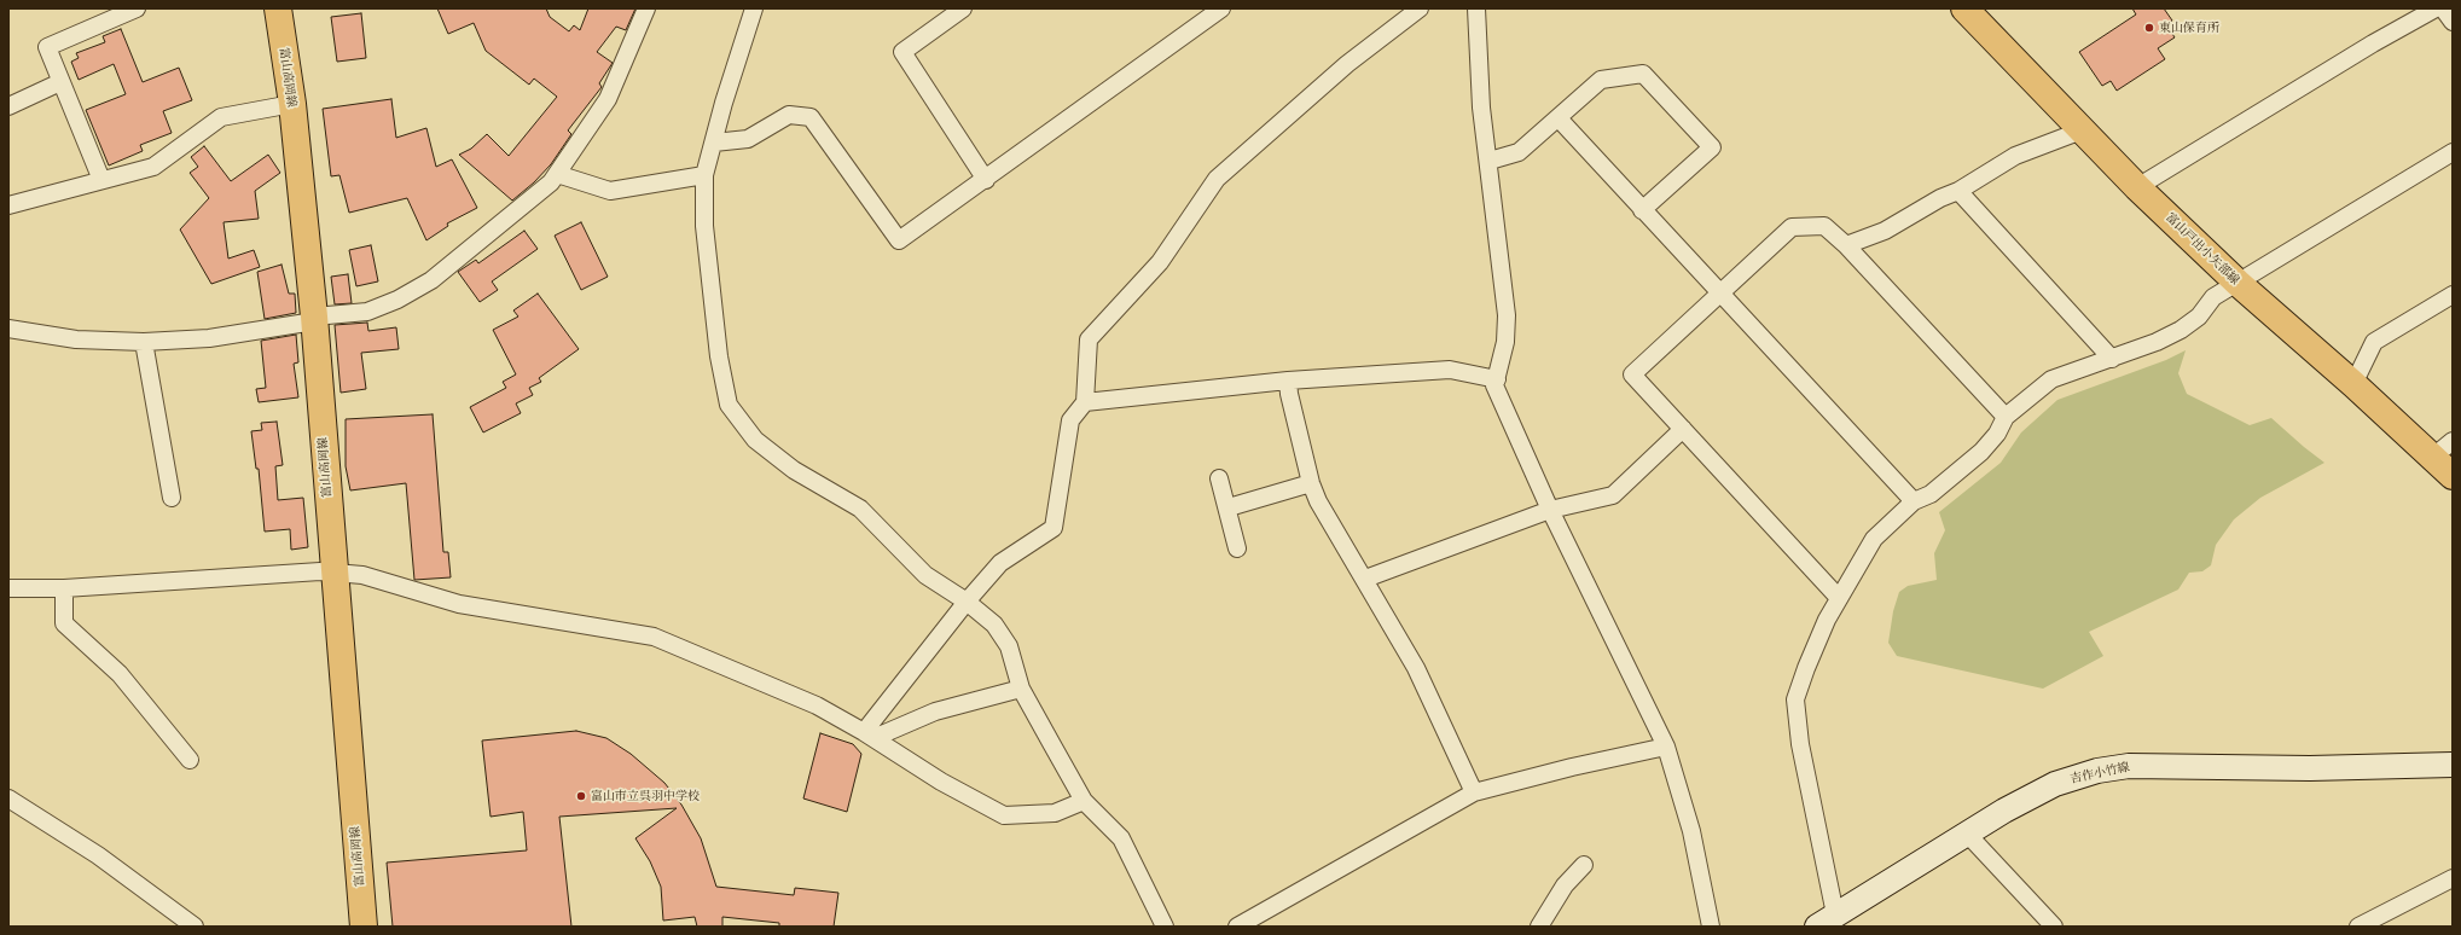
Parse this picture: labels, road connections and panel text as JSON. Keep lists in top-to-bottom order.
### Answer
{
  "streets": {
    "main road": ["富山高岡線", "富山戸出小矢部線", "吉作小竹線"]
  },
  "places": ["東山保育所", "富山市立呉羽中学校"]
}
